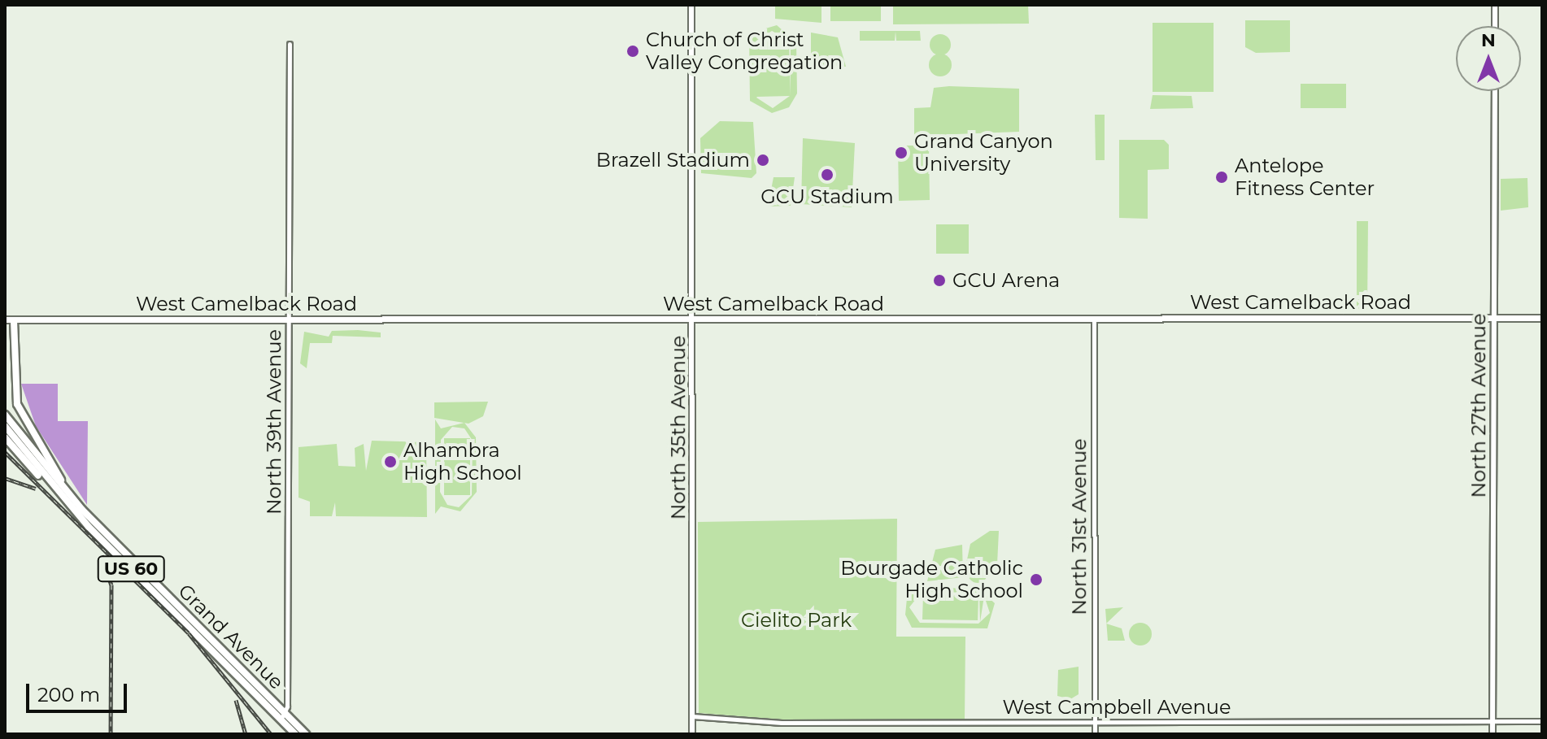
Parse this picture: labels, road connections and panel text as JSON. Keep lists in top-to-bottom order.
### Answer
{
  "streets": {
    "highway": ["US 60", "Grand Avenue"],
    "main road": ["West Camelback Road", "North 27th Avenue", "North 35th Avenue"],
    "street": ["North 39th Avenue", "North 31st Avenue", "West Campbell Avenue"]
  },
  "crossings": [
    ["West Camelback Road", "North 27th Avenue"],
    ["West Camelback Road", "North 39th Avenue"],
    ["West Camelback Road", "North 35th Avenue"],
    ["West Camelback Road", "North 31st Avenue"],
    ["North 27th Avenue", "West Campbell Avenue"],
    ["North 39th Avenue", "Grand Avenue"],
    ["North 35th Avenue", "West Campbell Avenue"],
    ["North 31st Avenue", "West Campbell Avenue"]
  ],
  "parks": ["Cielito Park"],
  "places": [
    "Church of Christ Valley Congregation",
    "Grand Canyon University",
    "Brazell Stadium",
    "GCU Stadium",
    "Antelope Fitness Center",
    "GCU Arena",
    "Alhambra High School",
    "Bourgade Catholic High School"
  ],
  "scale_bar": "200 m",
  "north": "top"
}
